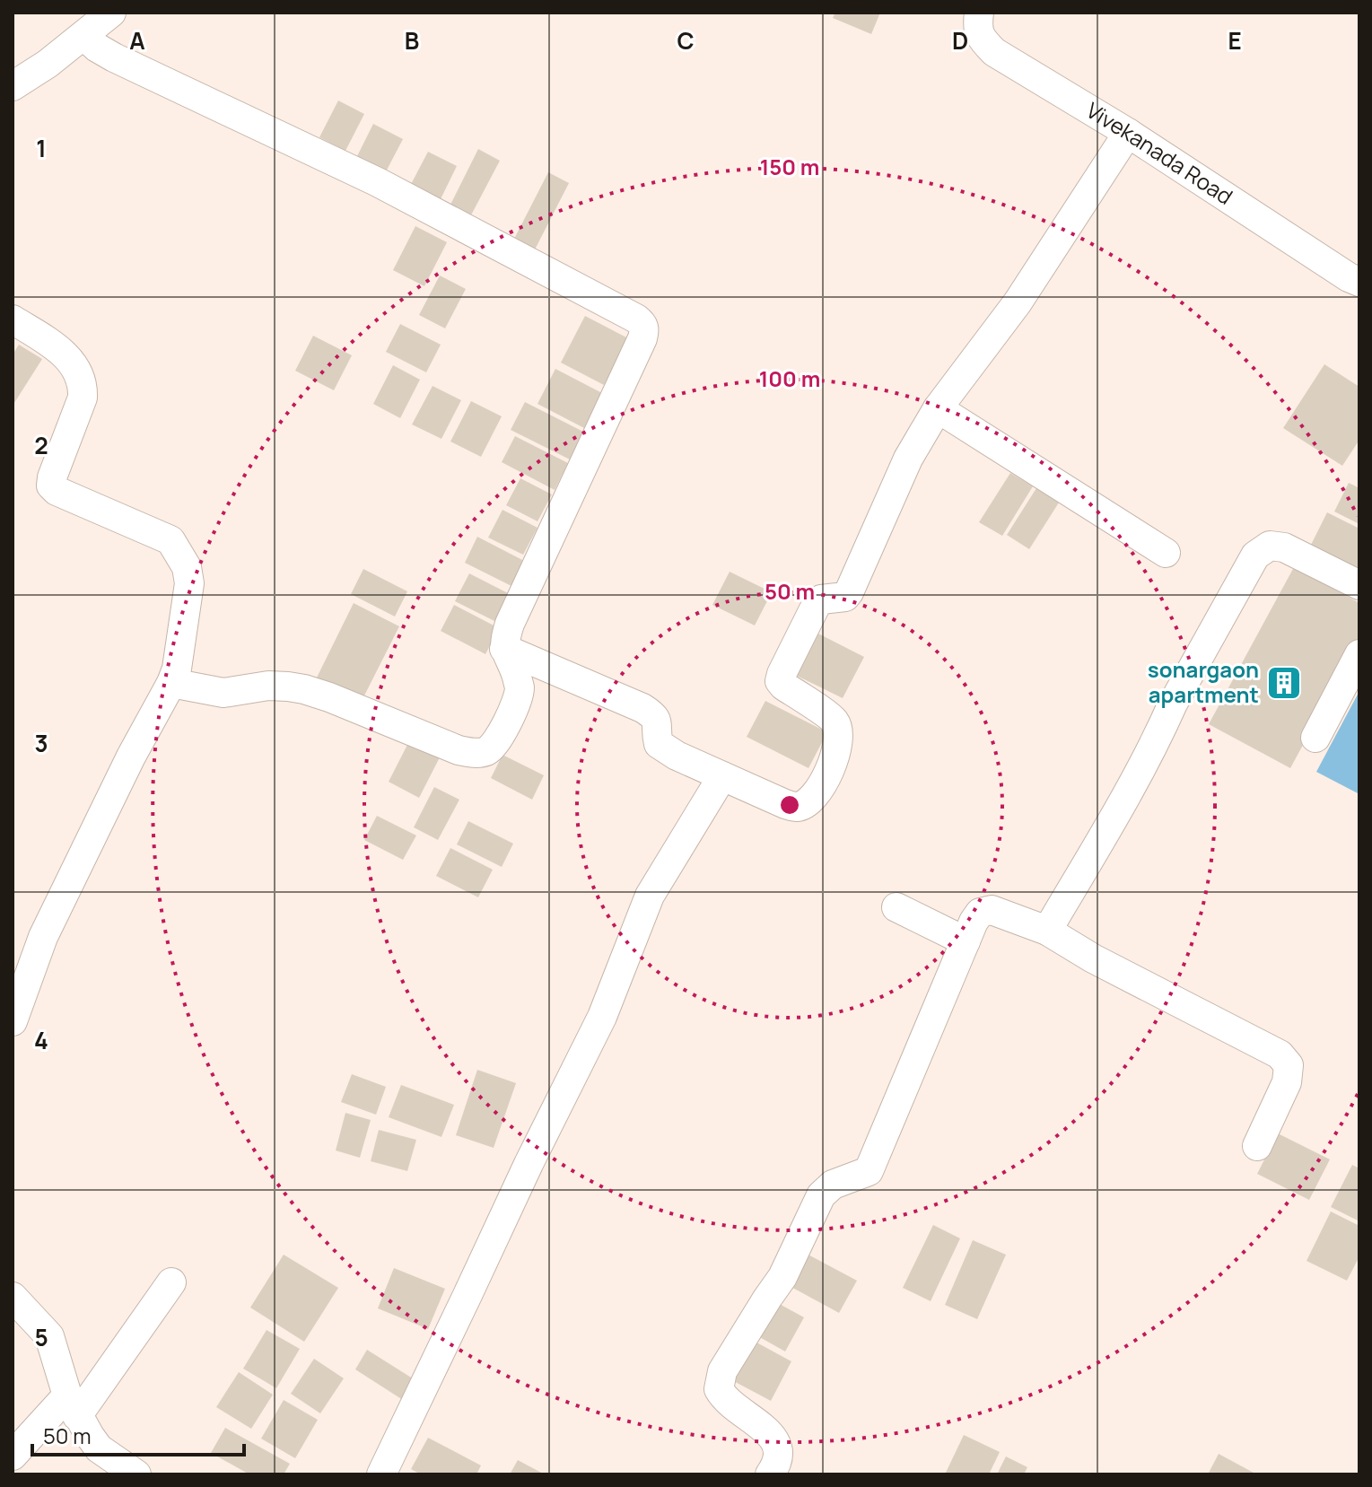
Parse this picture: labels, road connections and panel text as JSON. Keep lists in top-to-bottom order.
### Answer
{
  "streets": {
    "street": ["Vivekanada Road"]
  },
  "places": {
    "building": ["sonargaon apartment"]
  },
  "scale_bar": "50 m",
  "grid": {
    "columns": [
      "A",
      "B",
      "C",
      "D",
      "E"
    ],
    "rows": [
      "1",
      "2",
      "3",
      "4",
      "5"
    ]
  },
  "rings": ["150 m", "100 m", "50 m"]
}
